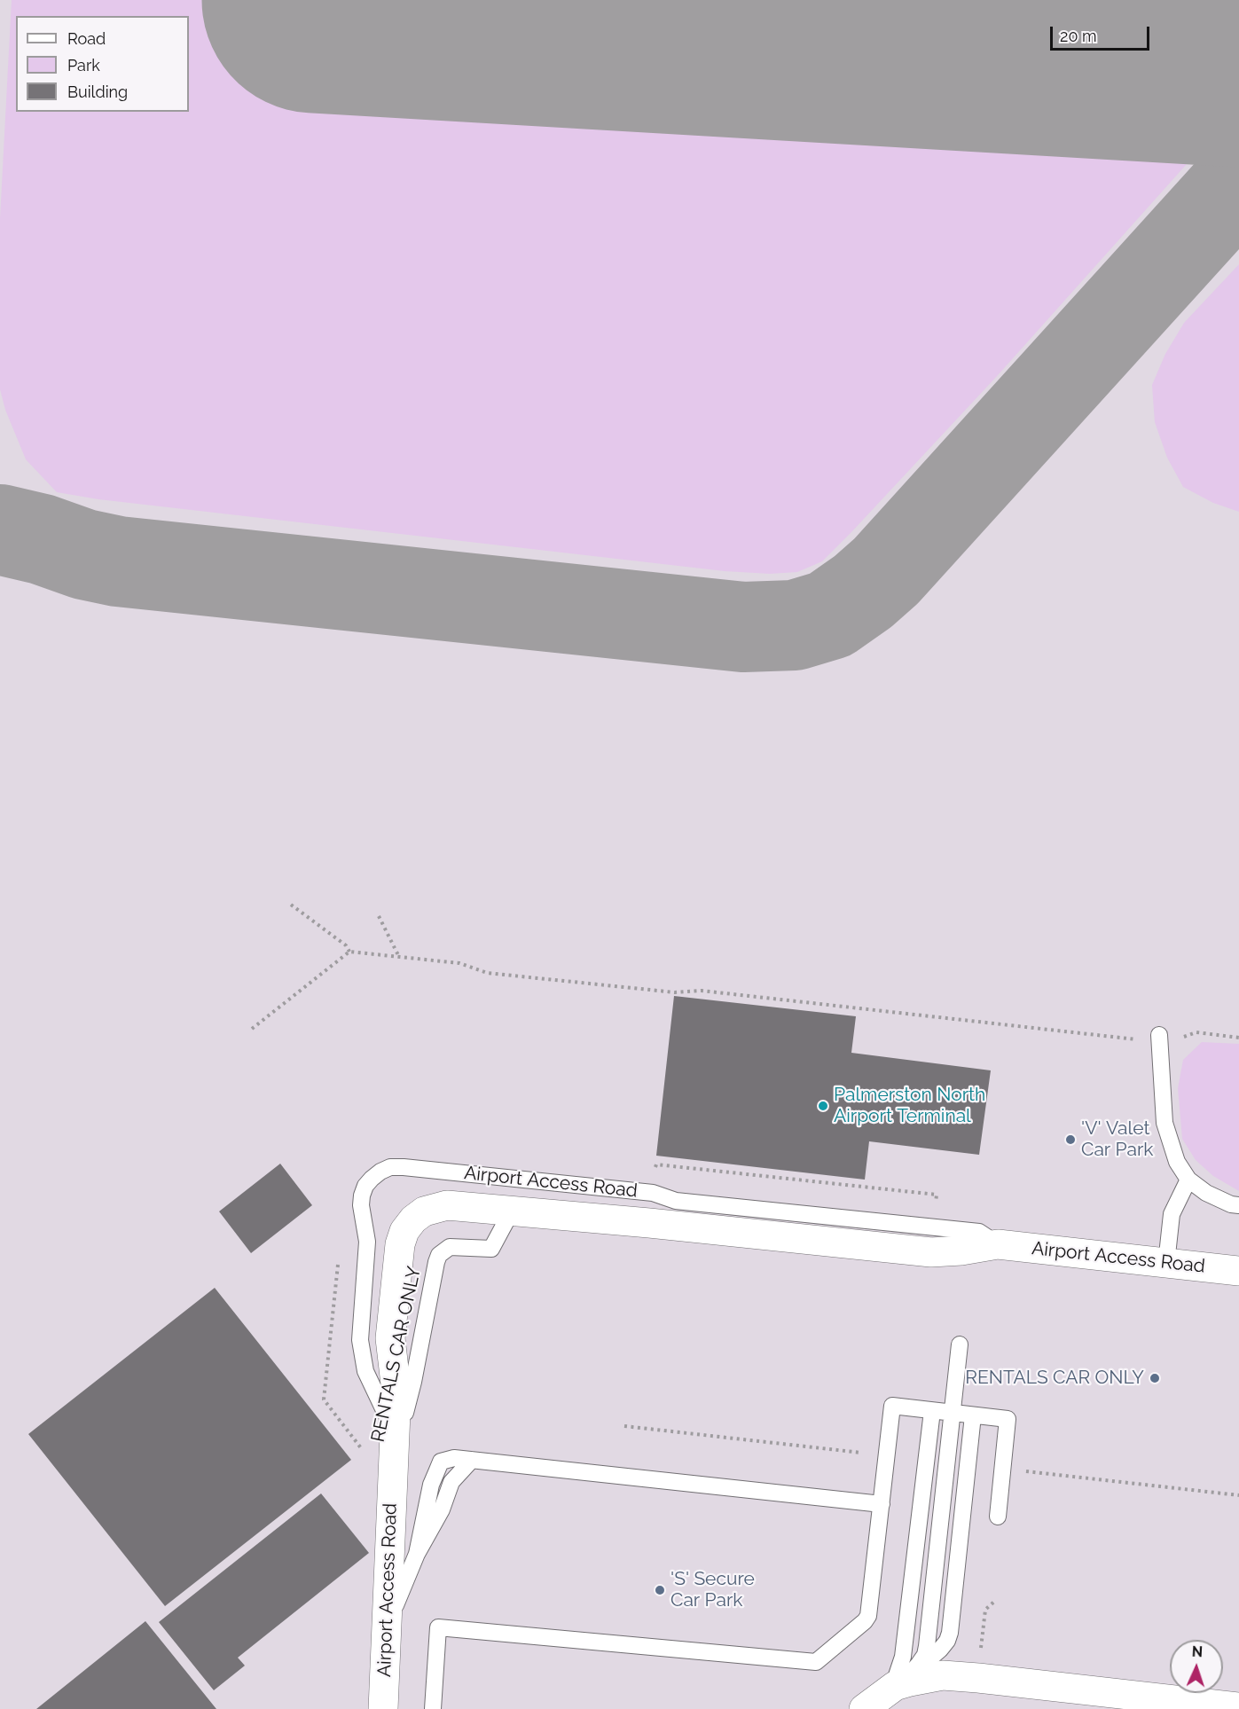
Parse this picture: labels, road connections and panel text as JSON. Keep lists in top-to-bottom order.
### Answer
{
  "streets": {
    "street": ["Airport Access Road"],
    "lane": ["RENTALS CAR ONLY"]
  },
  "crossings": [
    ["Airport Access Road", "RENTALS CAR ONLY"]
  ],
  "places": [
    "Palmerston North Airport Terminal",
    "'V' Valet Car Park",
    "RENTALS CAR ONLY",
    "'S' Secure Car Park"
  ],
  "legend": ["Road", "Park", "Building"],
  "scale_bar": "20 m",
  "north": "top"
}
